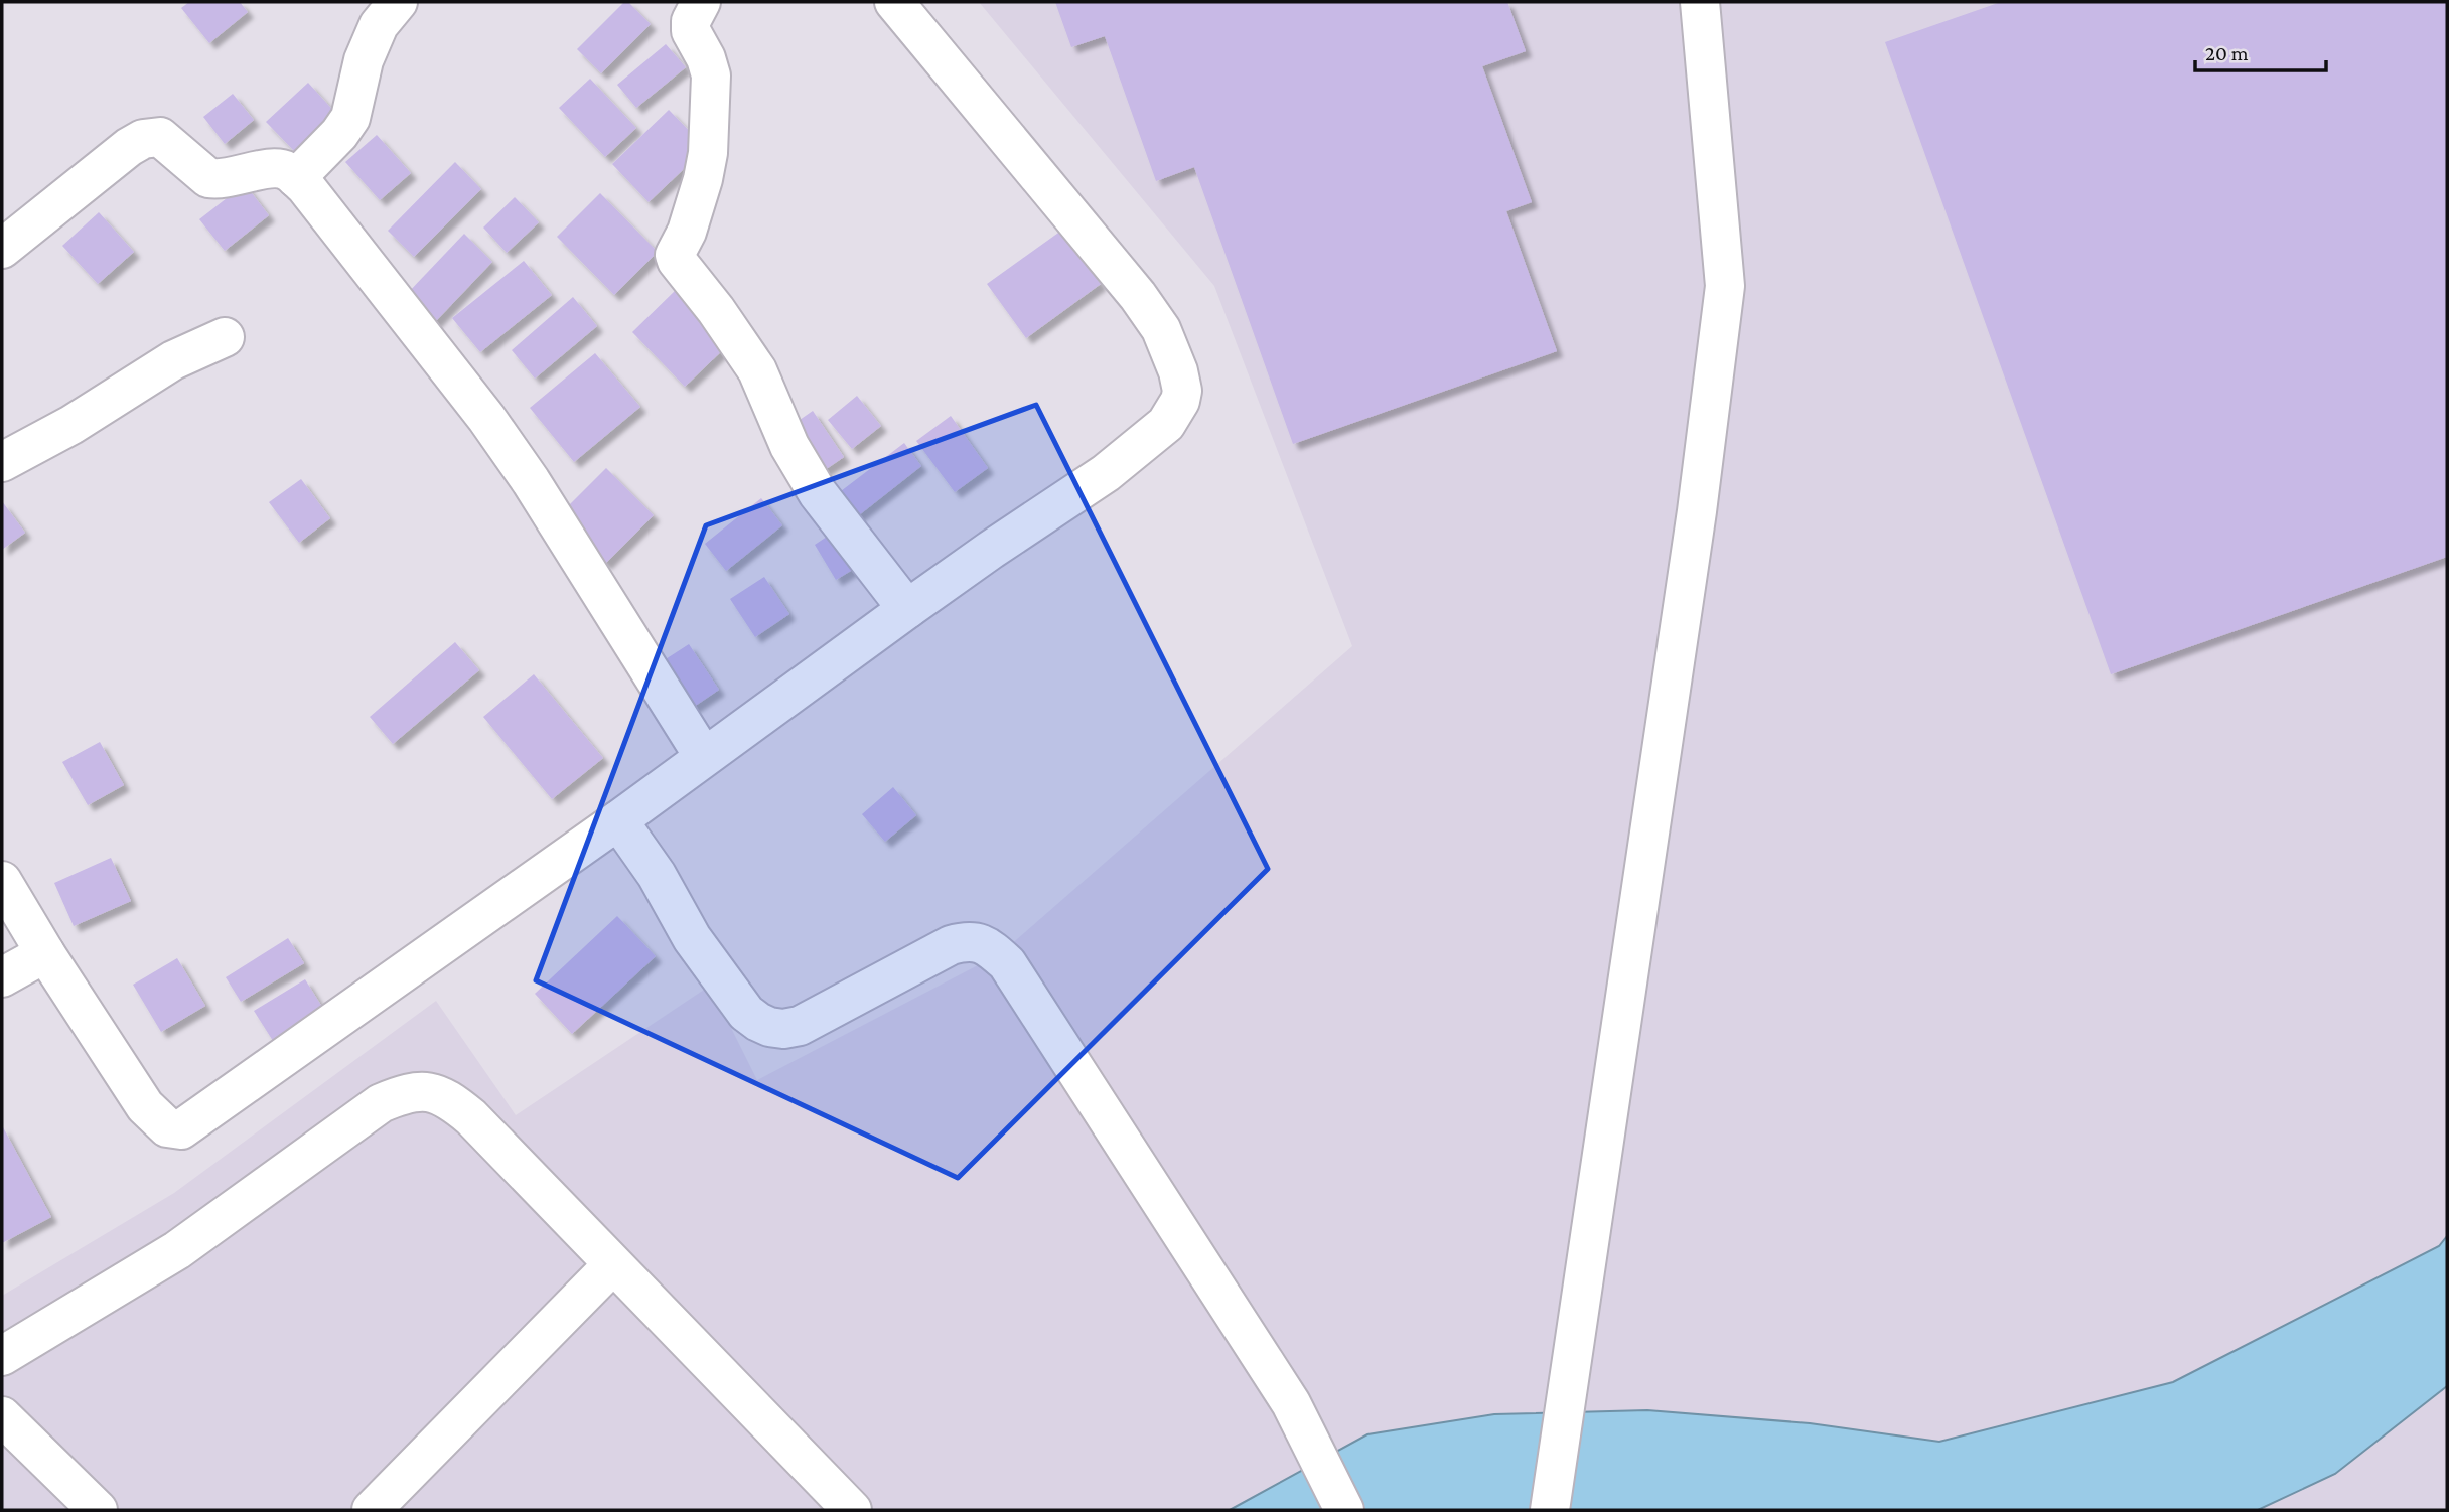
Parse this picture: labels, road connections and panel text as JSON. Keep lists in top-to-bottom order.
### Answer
{
  "scale_bar": "20 m"
}
